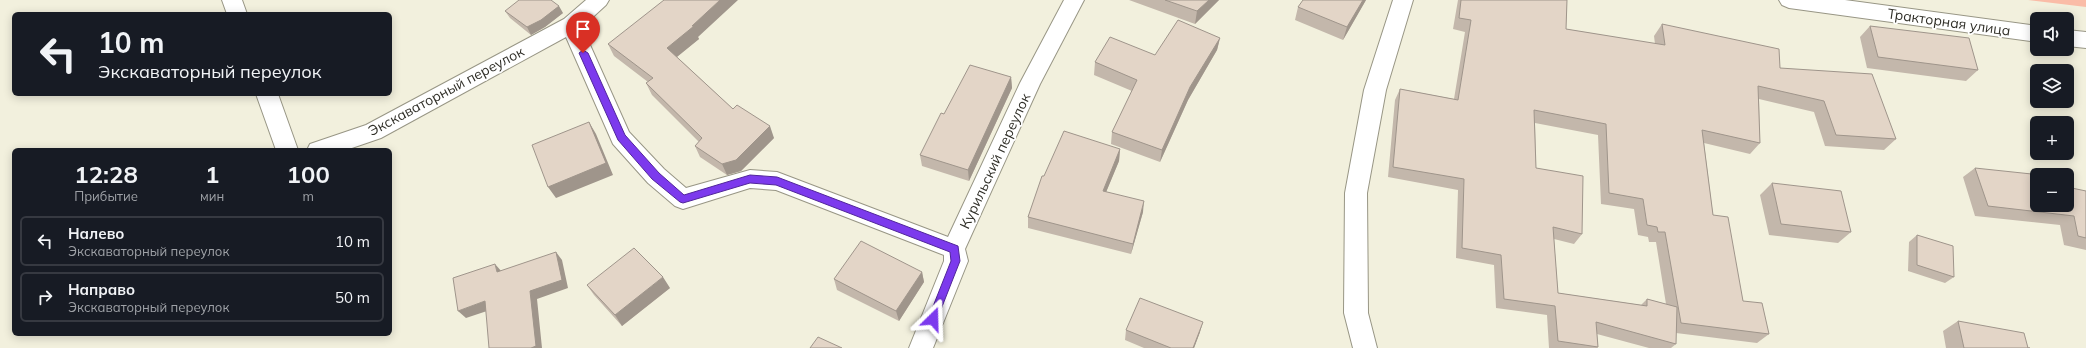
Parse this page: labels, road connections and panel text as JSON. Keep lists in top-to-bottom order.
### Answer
{
  "streets": {
    "street": ["Тракторная улица", "Экскаваторный переулок", "Курильский переулок"]
  },
  "page": {
    "map_buttons": ["+", "−"],
    "turn": ["10 m", "Экскаваторный переулок"],
    "eta": [
      "12:28",
      "Прибытие",
      "1",
      "мин",
      "100",
      "m"
    ],
    "list": [
      {
        "name": "Налево",
        "note": "Экскаваторный переулок",
        "value": "10 m"
      },
      {
        "name": "Направо",
        "note": "Экскаваторный переулок",
        "value": "50 m"
      }
    ]
  }
}
